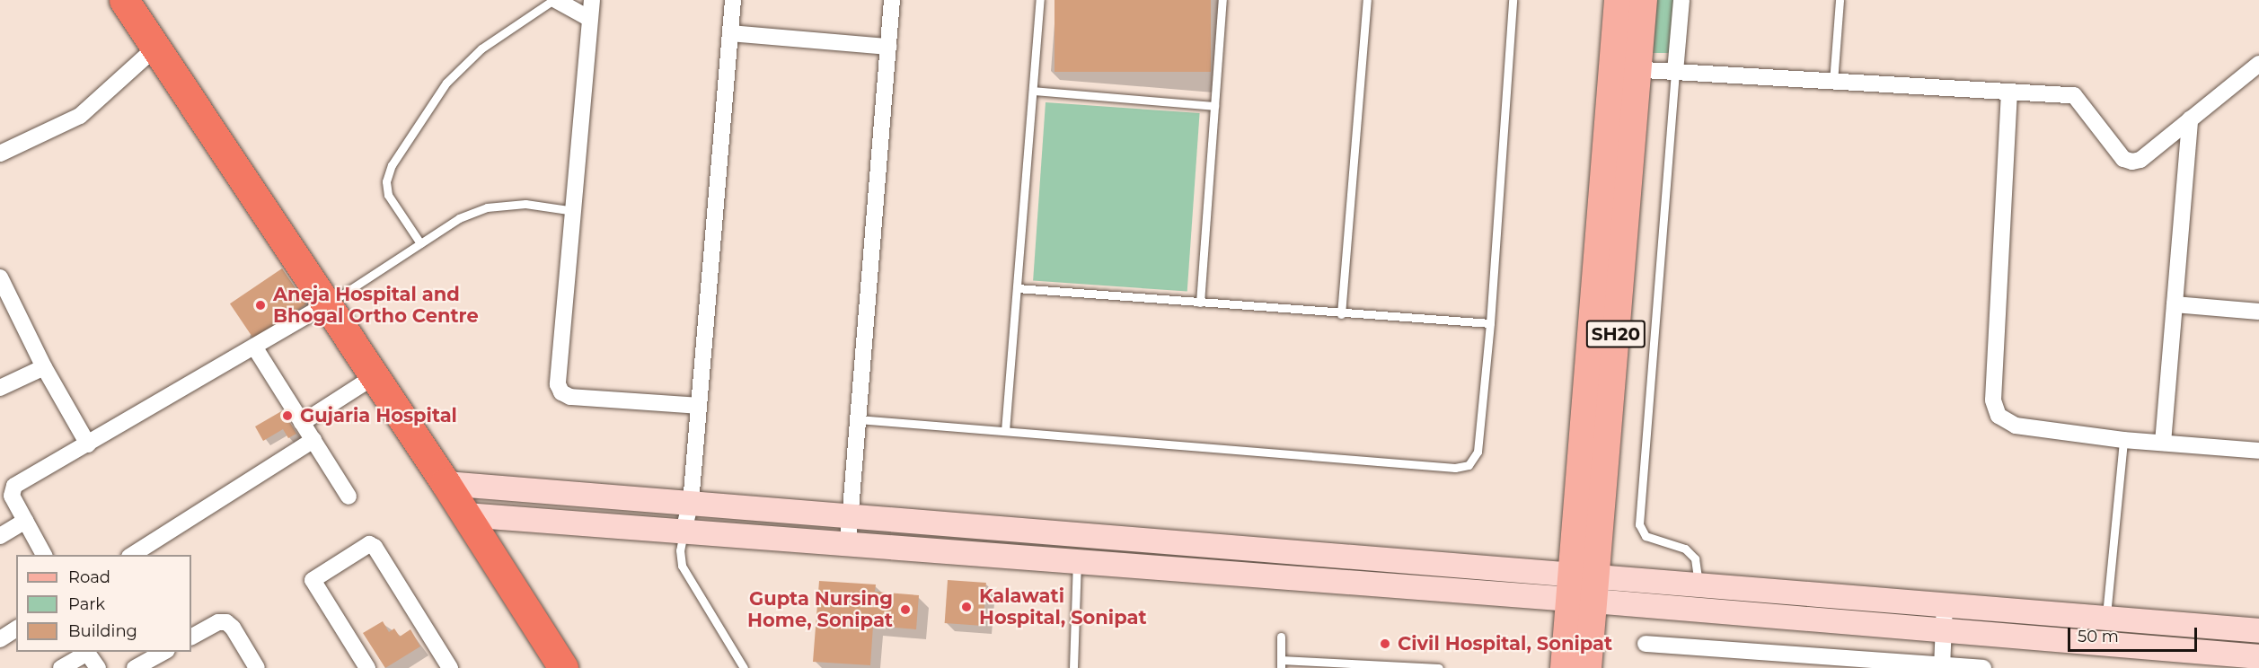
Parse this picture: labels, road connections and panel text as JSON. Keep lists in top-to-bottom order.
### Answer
{
  "streets": {
    "main road": ["SH20"]
  },
  "places": [
    "Aneja Hospital and Bhogal Ortho Centre",
    "Gujaria Hospital",
    "Kalawati Hospital, Sonipat",
    "Gupta Nursing Home, Sonipat",
    "Civil Hospital, Sonipat"
  ],
  "legend": ["Road", "Park", "Building"],
  "scale_bar": "50 m"
}
